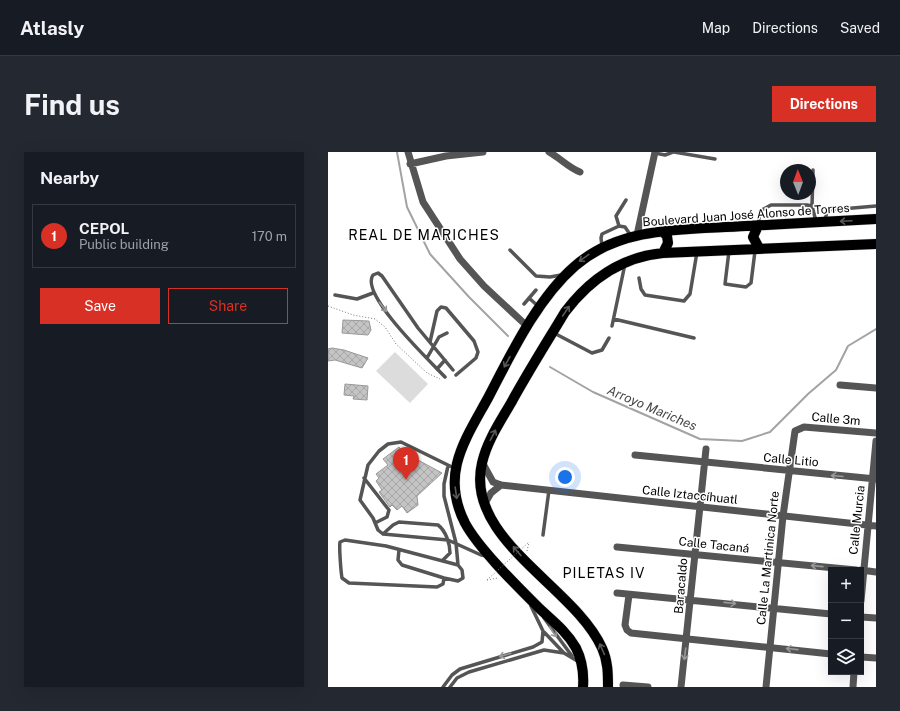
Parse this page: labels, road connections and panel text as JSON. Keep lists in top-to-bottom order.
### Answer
{
  "streets": {
    "main road": ["Boulevard Juan José Alonso de Torres"],
    "street": [
      "Calle 3m",
      "Calle Litio",
      "Calle Iztaccíhuatl",
      "Calle Murcia",
      "Calle Tacaná",
      "Calle La Martinica Norte",
      "Baracaldo"
    ]
  },
  "crossings": [
    ["Calle 3m", "Calle La Martinica Norte"],
    ["Calle Litio", "Calle Murcia"],
    ["Calle Litio", "Calle La Martinica Norte"],
    ["Calle Litio", "Baracaldo"],
    ["Calle Iztaccíhuatl", "Calle Murcia"],
    ["Calle Iztaccíhuatl", "Calle La Martinica Norte"],
    ["Calle Iztaccíhuatl", "Baracaldo"],
    ["Calle Tacaná", "Calle La Martinica Norte"],
    ["Calle Tacaná", "Baracaldo"]
  ],
  "one_way": ["Calle Litio"],
  "districts": ["REAL DE MARICHES", "PILETAS IV"],
  "water": ["Arroyo Mariches"],
  "north": "top",
  "page": {
    "header": "Atlasly",
    "nav": ["Map", "Directions", "Saved"],
    "buttons": [
      "Directions",
      ["Save", "Share"]
    ],
    "title": "Find us",
    "heading": "Nearby",
    "list": [
      {
        "mark": "1",
        "name": "CEPOL",
        "note": "Public building",
        "value": "170 m"
      }
    ],
    "pins": "1",
    "map_buttons": ["+", "−"]
  }
}
